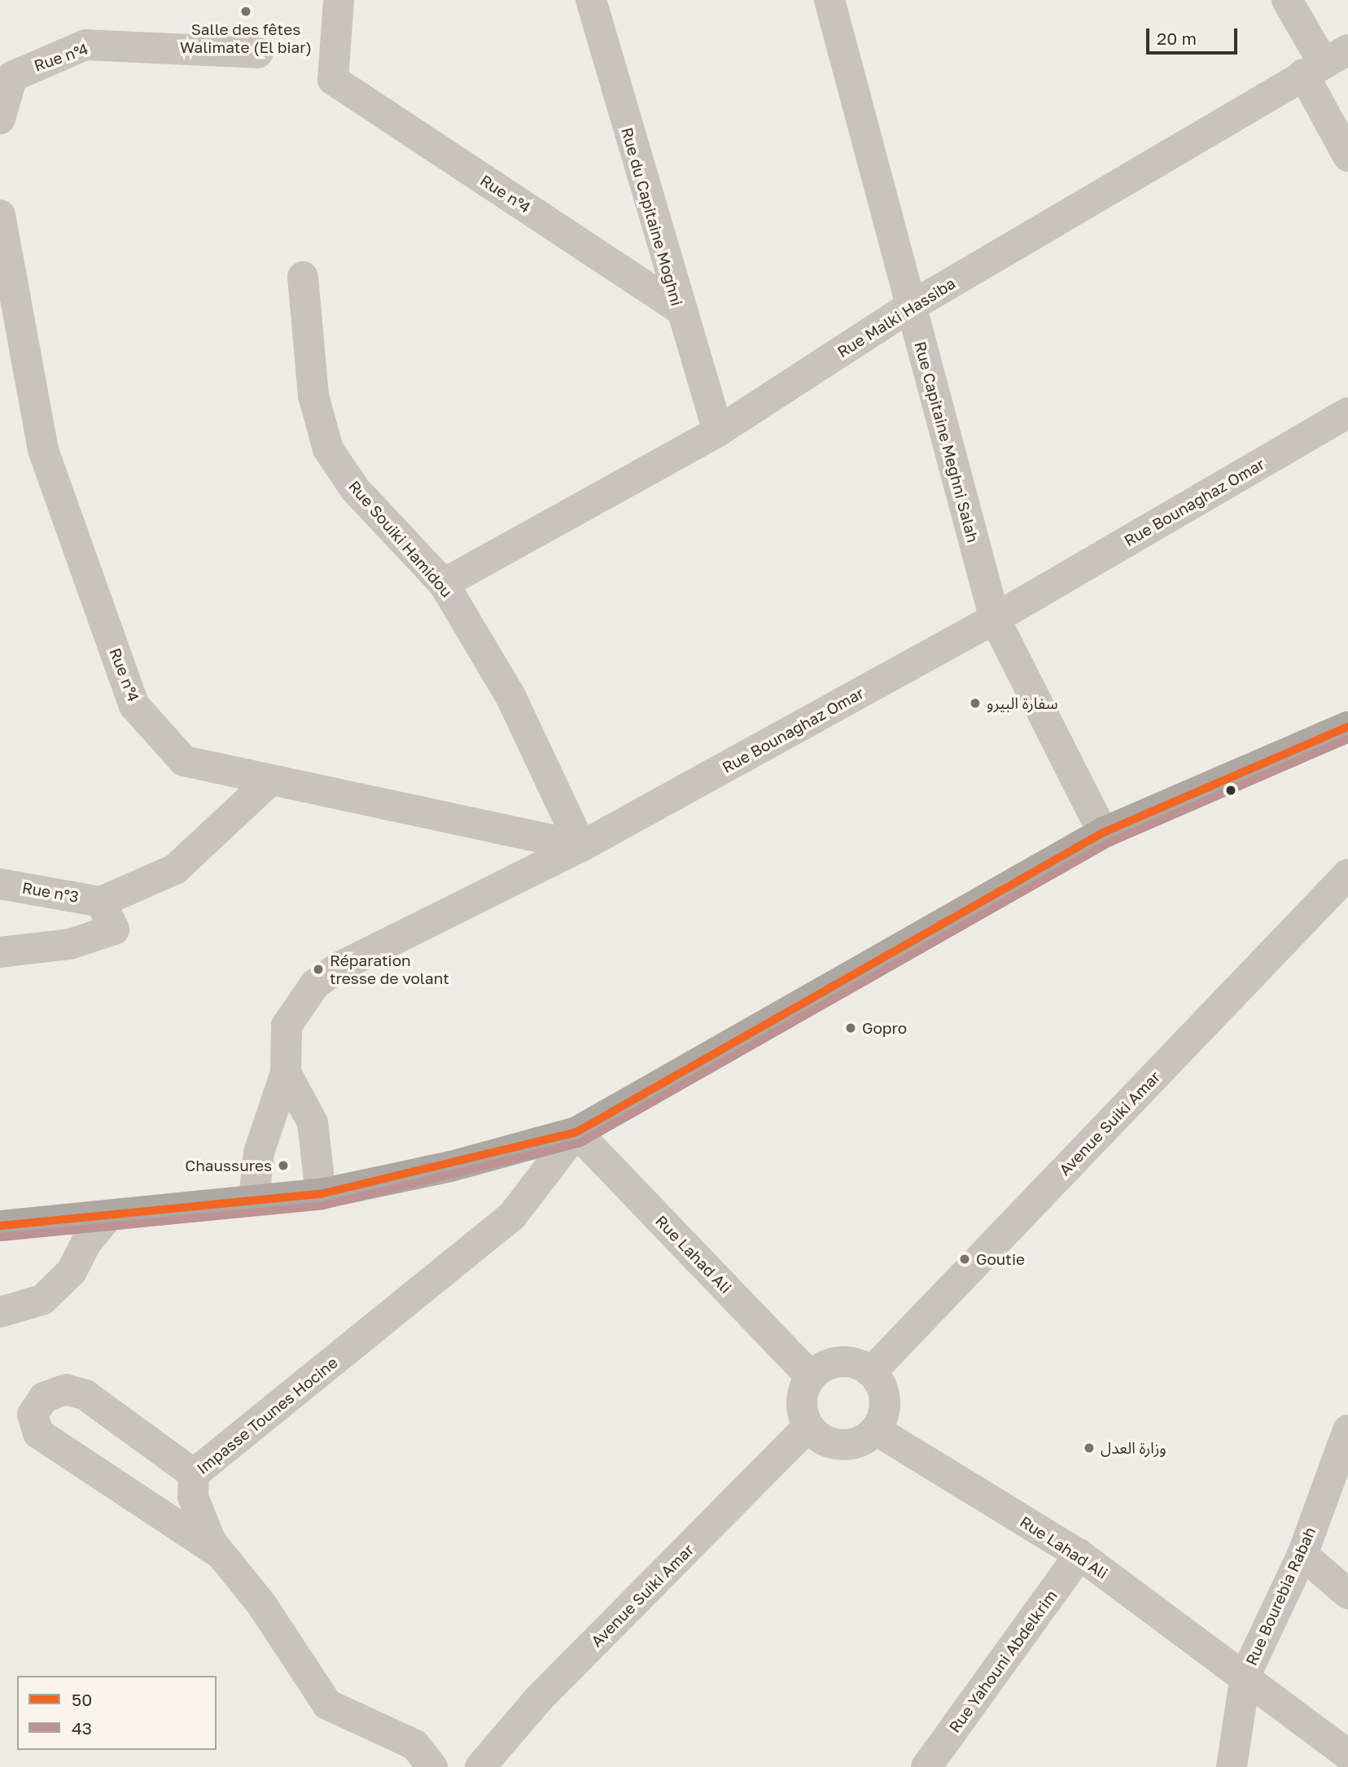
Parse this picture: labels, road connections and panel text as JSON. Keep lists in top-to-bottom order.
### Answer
{
  "streets": {
    "street": [
      "Rue n°4",
      "Rue du Capitaine Moghni",
      "Rue Malki Hassiba",
      "Rue Capitaine Meghni Salah",
      "Rue Bounaghaz Omar",
      "Rue Souiki Hamidou",
      "Rue n°3",
      "Avenue Suiki Amar",
      "Rue Lahad Ali",
      "Impasse Tounes Hocine",
      "Rue Bourebia Rabah",
      "Rue Yahouni Abdelkrim"
    ]
  },
  "crossings": [
    ["Rue n°4", "Rue du Capitaine Moghni"],
    ["Rue n°4", "Rue Bounaghaz Omar"],
    ["Rue n°4", "Rue Souiki Hamidou"],
    ["Rue du Capitaine Moghni", "Rue Malki Hassiba"],
    ["Rue Malki Hassiba", "Rue Capitaine Meghni Salah"],
    ["Rue Malki Hassiba", "Rue Souiki Hamidou"],
    ["Rue Capitaine Meghni Salah", "Rue Bounaghaz Omar"],
    ["Rue Bounaghaz Omar", "Rue Souiki Hamidou"],
    ["Avenue Suiki Amar", "Rue Lahad Ali"],
    ["Rue Lahad Ali", "Impasse Tounes Hocine"],
    ["Rue Lahad Ali", "Rue Bourebia Rabah"],
    ["Rue Lahad Ali", "Rue Yahouni Abdelkrim"]
  ],
  "places": [
    "Salle des fêtes Walimate (El biar)",
    "سفارة البيرو",
    "Réparation tresse de volant",
    "Gopro",
    "Chaussures",
    "Goutie",
    "وزارة العدل"
  ],
  "lines": ["transit line 50", "transit line 43"],
  "legend": ["50", "43"],
  "scale_bar": "20 m"
}
